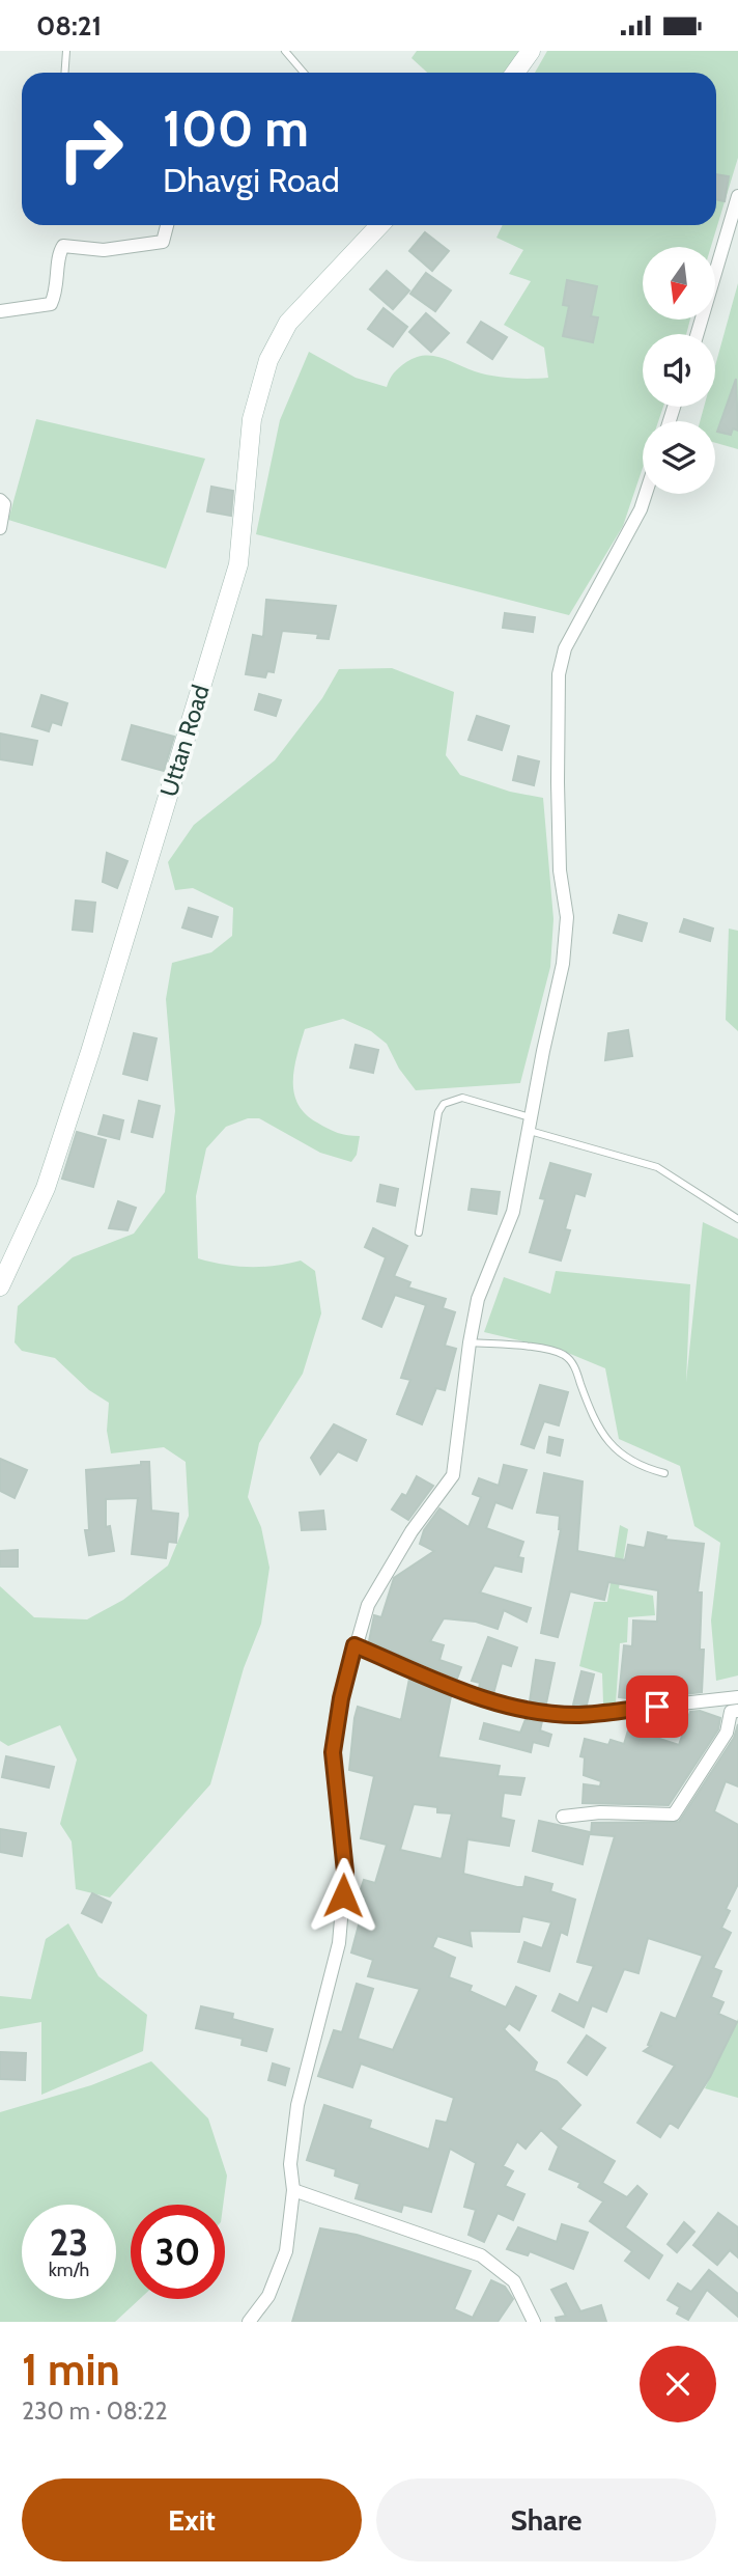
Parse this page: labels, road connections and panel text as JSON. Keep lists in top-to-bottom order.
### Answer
{
  "streets": {
    "main road": ["Uttan Road"]
  },
  "north": "bottom",
  "page": {
    "status": "08:21",
    "turn": ["100 m", "Dhavgi Road"],
    "speed": "23 km/h",
    "limit": "30",
    "heading": ["1 min", "230 m · 08:22"],
    "buttons": ["Exit", "Share"]
  }
}
